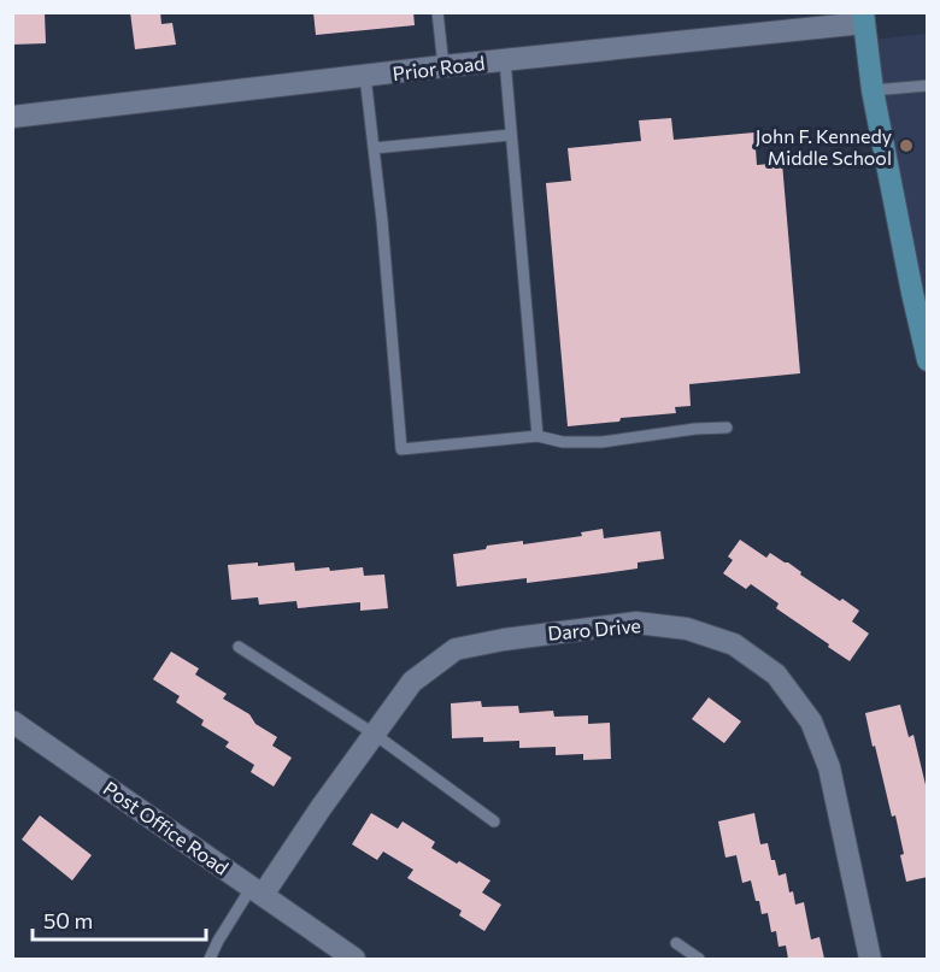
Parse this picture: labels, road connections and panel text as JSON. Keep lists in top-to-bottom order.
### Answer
{
  "streets": {
    "street": ["Prior Road", "Daro Drive", "Post Office Road"]
  },
  "crossings": [
    ["Daro Drive", "Post Office Road"]
  ],
  "places": ["John F. Kennedy Middle School"],
  "scale_bar": "50 m"
}
